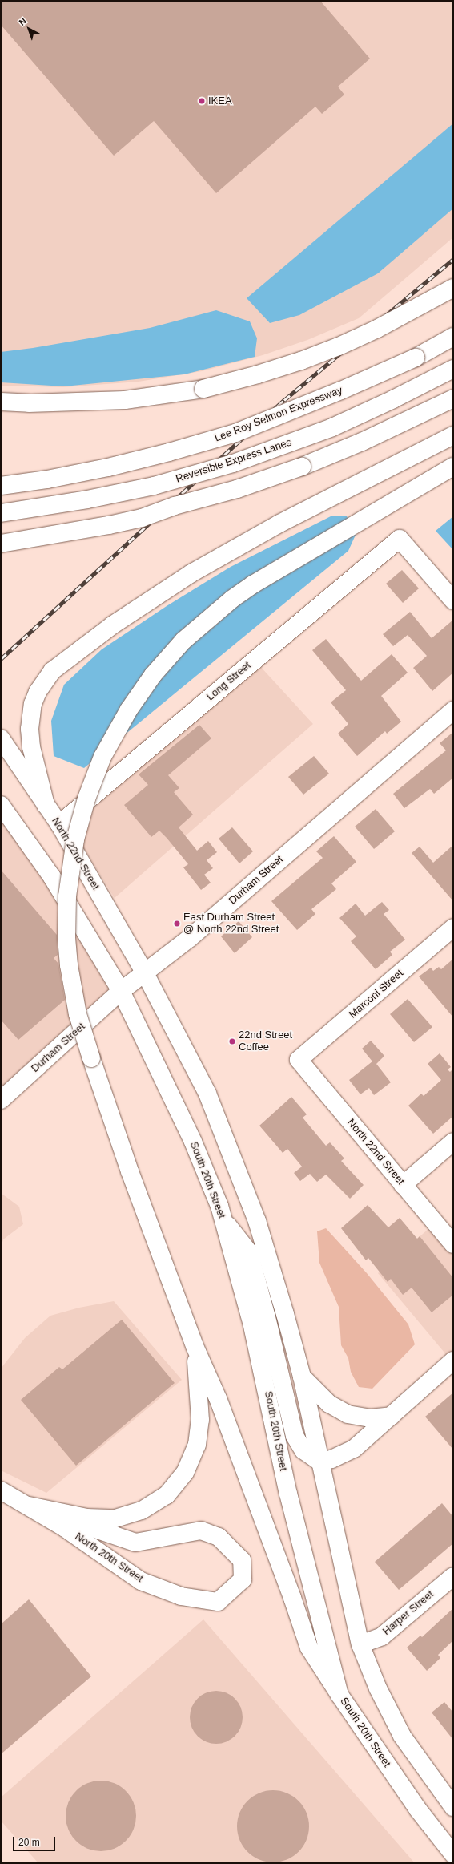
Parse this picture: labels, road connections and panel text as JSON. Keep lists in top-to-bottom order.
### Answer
{
  "streets": {
    "main road": [
      "Lee Roy Selmon Expressway",
      "Reversible Express Lanes",
      "Long Street",
      "North 22nd Street",
      "Durham Street",
      "Marconi Street",
      "South 20th Street",
      "North 20th Street",
      "Harper Street"
    ]
  },
  "crossings": [
    ["Long Street", "North 22nd Street"],
    ["North 22nd Street", "Durham Street"],
    ["North 22nd Street", "Marconi Street"],
    ["Durham Street", "South 20th Street"]
  ],
  "places": ["IKEA", "East Durham Street @ North 22nd Street", "22nd Street Coffee"],
  "scale_bar": "20 m",
  "north": "top left"
}
